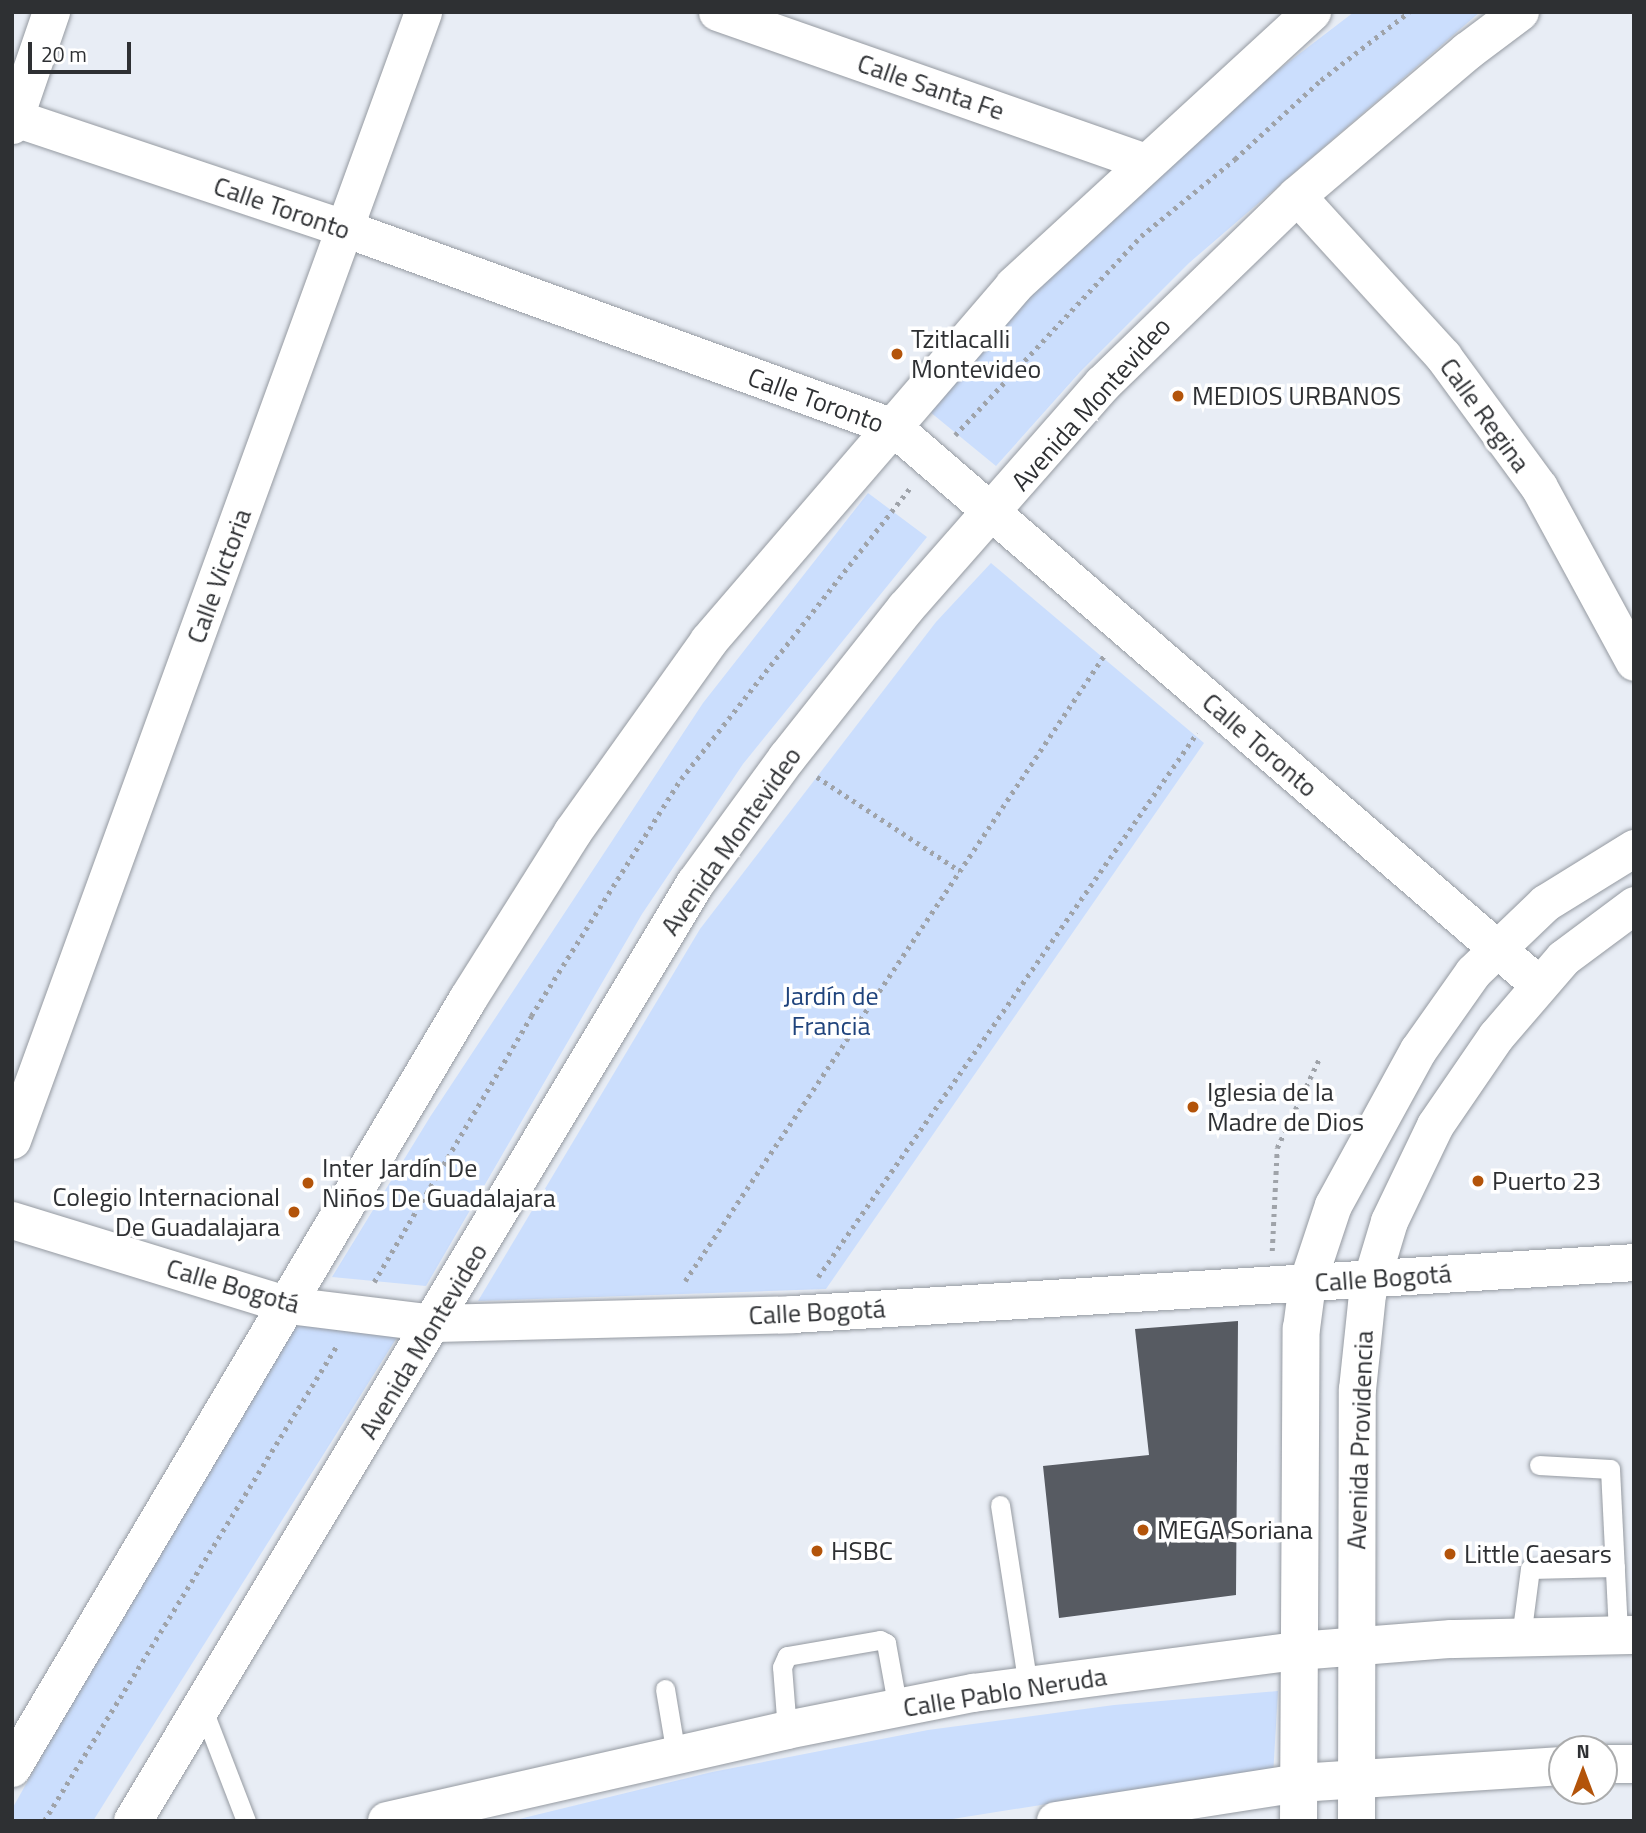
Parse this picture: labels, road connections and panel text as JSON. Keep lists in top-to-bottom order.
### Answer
{
  "streets": {
    "street": [
      "Calle Santa Fe",
      "Calle Toronto",
      "Avenida Montevideo",
      "Calle Regina",
      "Calle Victoria",
      "Calle Bogotá",
      "Avenida Providencia",
      "Calle Pablo Neruda"
    ]
  },
  "crossings": [
    ["Calle Toronto", "Avenida Montevideo"],
    ["Calle Toronto", "Calle Victoria"],
    ["Calle Toronto", "Avenida Providencia"],
    ["Avenida Montevideo", "Calle Regina"],
    ["Avenida Montevideo", "Calle Bogotá"],
    ["Calle Bogotá", "Avenida Providencia"],
    ["Avenida Providencia", "Calle Pablo Neruda"]
  ],
  "parks": ["Jardín de Francia"],
  "places": [
    "Tzitlacalli Montevideo",
    "MEDIOS URBANOS",
    "Iglesia de la Madre de Dios",
    "Puerto 23",
    "Inter Jardín De Niños De Guadalajara",
    "Colegio Internacional De Guadalajara",
    "MEGA Soriana",
    "HSBC",
    "Little Caesars"
  ],
  "scale_bar": "20 m",
  "north": "top"
}
